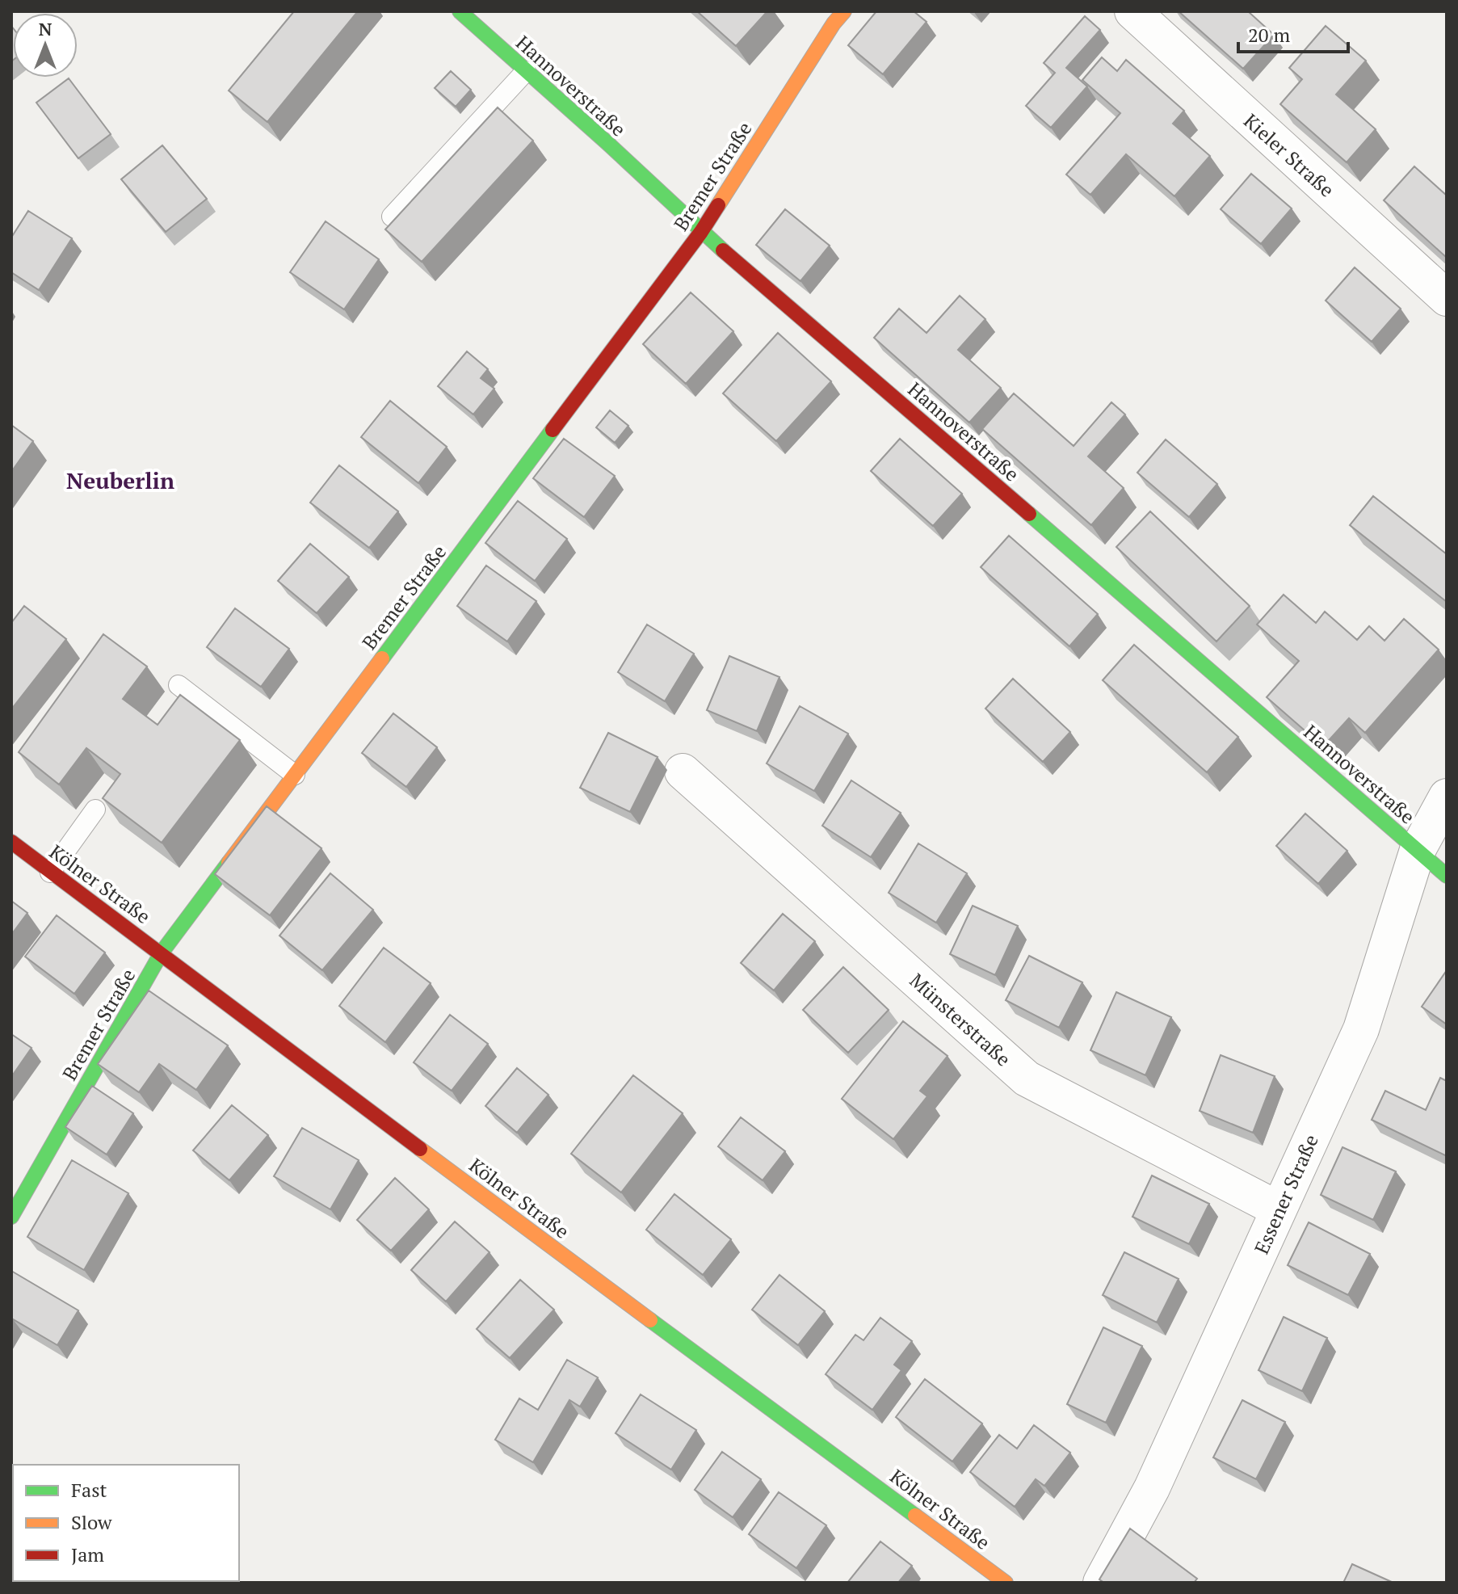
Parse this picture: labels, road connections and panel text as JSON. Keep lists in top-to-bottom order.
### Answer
{
  "streets": {
    "street": [
      "Hannoverstraße",
      "Kieler Straße",
      "Bremer Straße",
      "Kölner Straße",
      "Münsterstraße",
      "Essener Straße"
    ]
  },
  "crossings": [
    ["Hannoverstraße", "Bremer Straße"],
    ["Hannoverstraße", "Essener Straße"],
    ["Bremer Straße", "Kölner Straße"],
    ["Münsterstraße", "Essener Straße"]
  ],
  "districts": ["Neuberlin"],
  "legend": ["Fast", "Slow", "Jam"],
  "scale_bar": "20 m",
  "north": "top"
}
